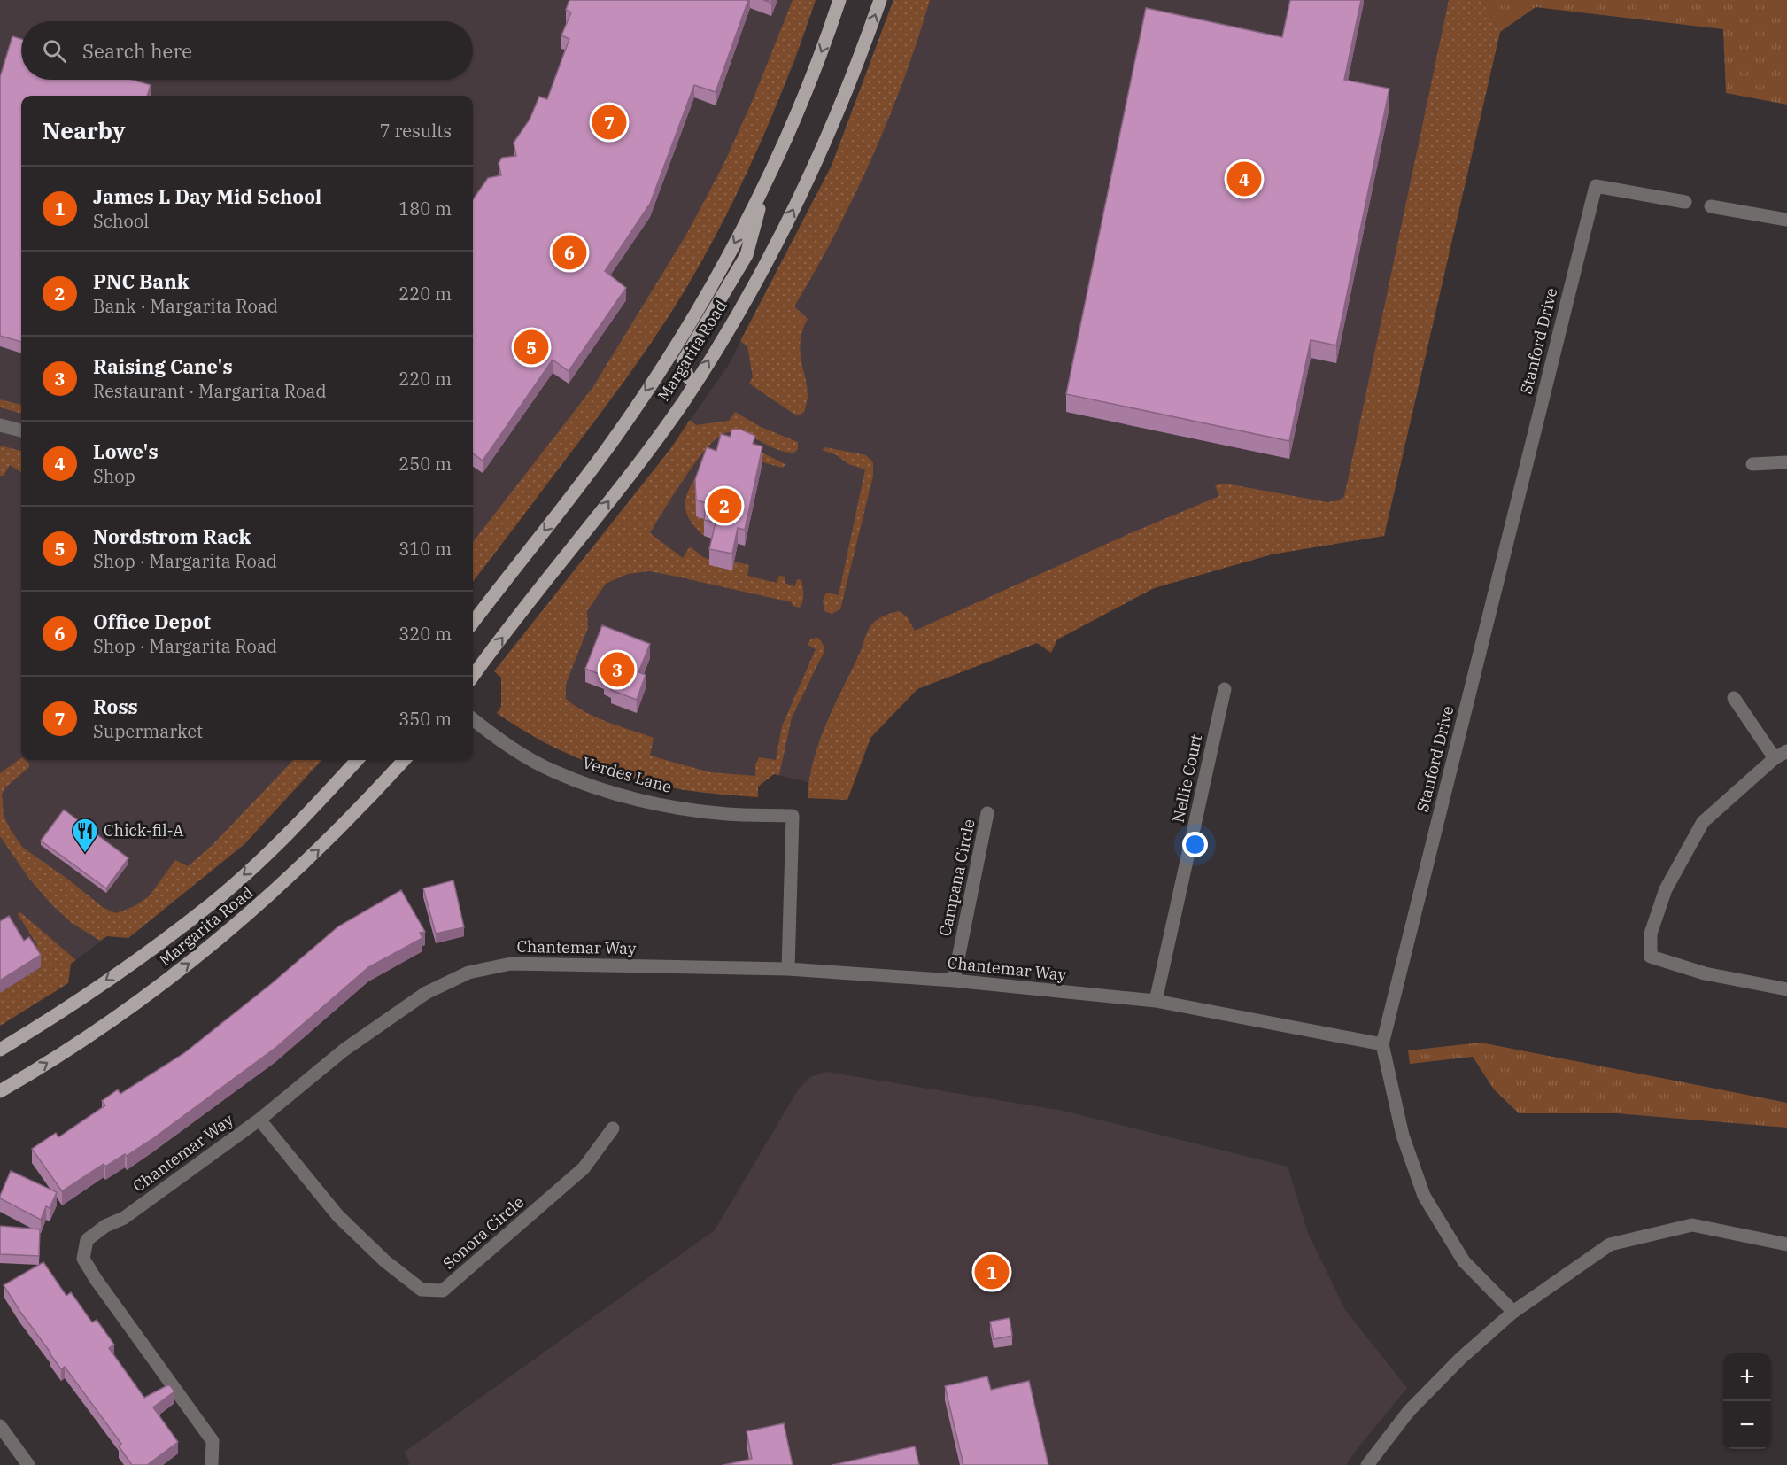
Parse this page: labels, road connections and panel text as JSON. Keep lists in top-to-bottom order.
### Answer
{
  "streets": {
    "main road": ["Margarita Road"],
    "street": [
      "Stanford Drive",
      "Verdes Lane",
      "Nellie Court",
      "Campana Circle",
      "Chantemar Way",
      "Sonora Circle"
    ]
  },
  "crossings": [
    ["Stanford Drive", "Chantemar Way"],
    ["Verdes Lane", "Chantemar Way"],
    ["Nellie Court", "Chantemar Way"],
    ["Campana Circle", "Chantemar Way"],
    ["Chantemar Way", "Sonora Circle"]
  ],
  "places": {
    "restaurant": ["Chick-fil-A"]
  },
  "page": {
    "search": "Search here",
    "heading": ["Nearby", "7 results"],
    "pins": [
      "7",
      "4",
      "6",
      "5",
      "2",
      "3",
      "1"
    ],
    "list": [
      {
        "mark": "1",
        "name": "James L Day Mid School",
        "note": "School",
        "value": "180 m"
      },
      {
        "mark": "2",
        "name": "PNC Bank",
        "note": "Bank · Margarita Road",
        "value": "220 m"
      },
      {
        "mark": "3",
        "name": "Raising Cane's",
        "note": "Restaurant · Margarita Road",
        "value": "220 m"
      },
      {
        "mark": "4",
        "name": "Lowe's",
        "note": "Shop",
        "value": "250 m"
      },
      {
        "mark": "5",
        "name": "Nordstrom Rack",
        "note": "Shop · Margarita Road",
        "value": "310 m"
      },
      {
        "mark": "6",
        "name": "Office Depot",
        "note": "Shop · Margarita Road",
        "value": "320 m"
      },
      {
        "mark": "7",
        "name": "Ross",
        "note": "Supermarket",
        "value": "350 m"
      }
    ],
    "map_buttons": ["+", "−"]
  }
}
